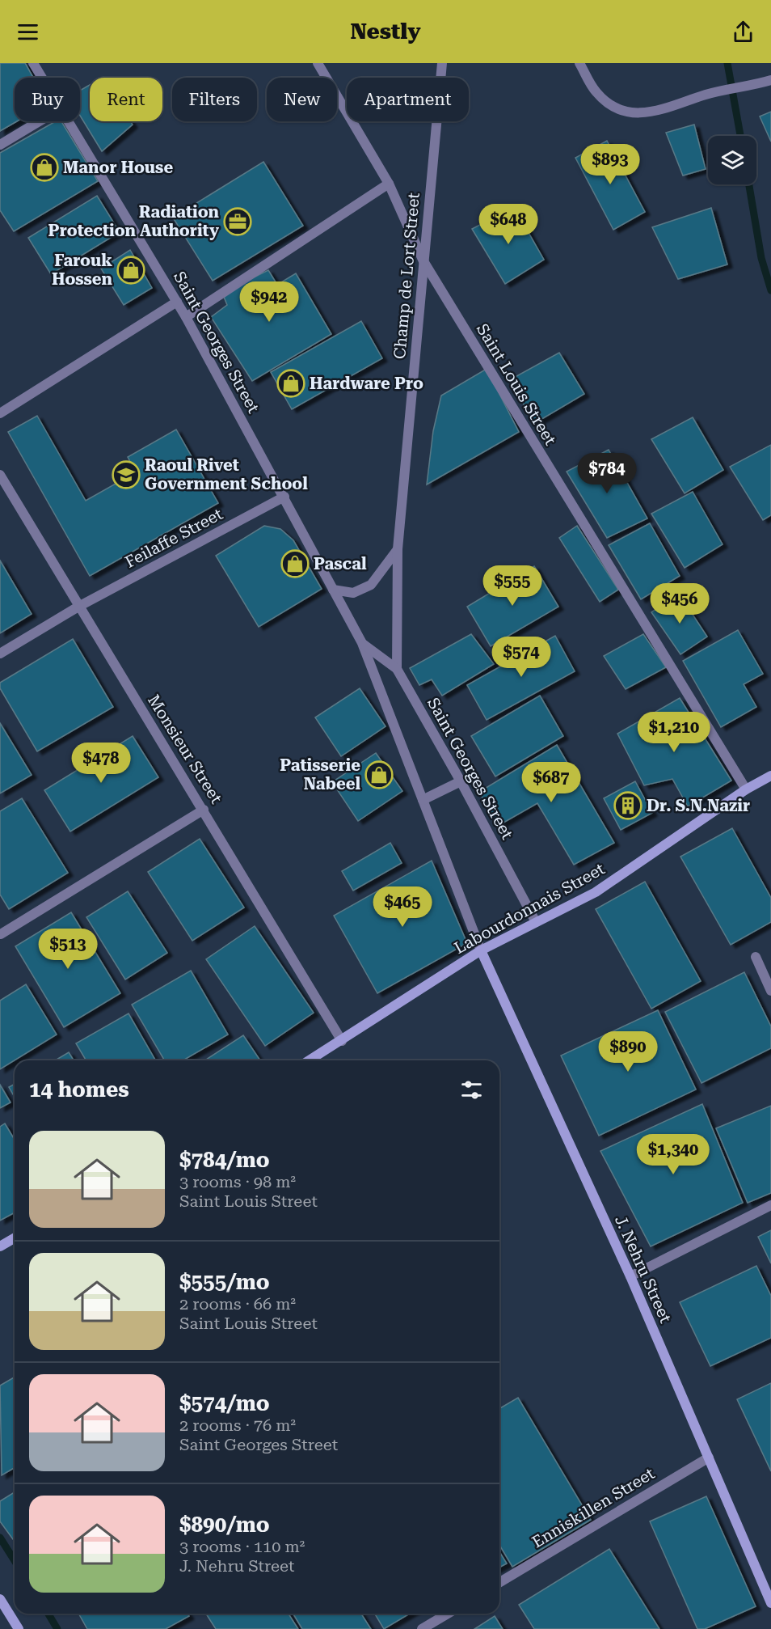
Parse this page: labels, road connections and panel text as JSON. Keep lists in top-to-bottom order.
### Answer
{
  "streets": {
    "main road": ["Labourdonnais Street", "J. Nehru Street"],
    "street": [
      "Champ de Lort Street",
      "Saint Georges Street",
      "Saint Louis Street",
      "Feilaffe Street",
      "Monsieur Street",
      "Enniskillen Street"
    ]
  },
  "crossings": [
    ["Champ de Lort Street", "Saint Georges Street"],
    ["Champ de Lort Street", "Saint Louis Street"],
    ["Saint Georges Street", "Feilaffe Street"],
    ["Saint Georges Street", "Labourdonnais Street"],
    ["Saint Georges Street", "J. Nehru Street"],
    ["Saint Louis Street", "Labourdonnais Street"],
    ["Feilaffe Street", "Monsieur Street"],
    ["Monsieur Street", "Labourdonnais Street"],
    ["Labourdonnais Street", "J. Nehru Street"],
    ["J. Nehru Street", "Enniskillen Street"]
  ],
  "places": {
    "shop": [
      "Manor House",
      "Farouk Hossen",
      "Hardware Pro",
      "Pascal",
      "Patisserie Nabeel"
    ],
    "office": ["Radiation Protection Authority"],
    "school or university": ["Raoul Rivet Government School"],
    "building": ["Dr. S.N.Nazir"]
  },
  "page": {
    "header": "Nestly",
    "chip": [
      "Buy",
      "Rent",
      "Filters",
      "New",
      "Apartment"
    ],
    "price": [
      "$893",
      "$648",
      "$942",
      "$784",
      "$555",
      "$456",
      "$574",
      "$1,210",
      "$478",
      "$687",
      "$465",
      "$513",
      "$890",
      "$1,340"
    ],
    "heading": "14 homes",
    "list": [
      {
        "name": "$784/mo",
        "note": "3 rooms · 98 m² · Saint Louis Street"
      },
      {
        "name": "$555/mo",
        "note": "2 rooms · 66 m² · Saint Louis Street"
      },
      {
        "name": "$574/mo",
        "note": "2 rooms · 76 m² · Saint Georges Street"
      },
      {
        "name": "$890/mo",
        "note": "3 rooms · 110 m² · J. Nehru Street"
      }
    ]
  }
}
